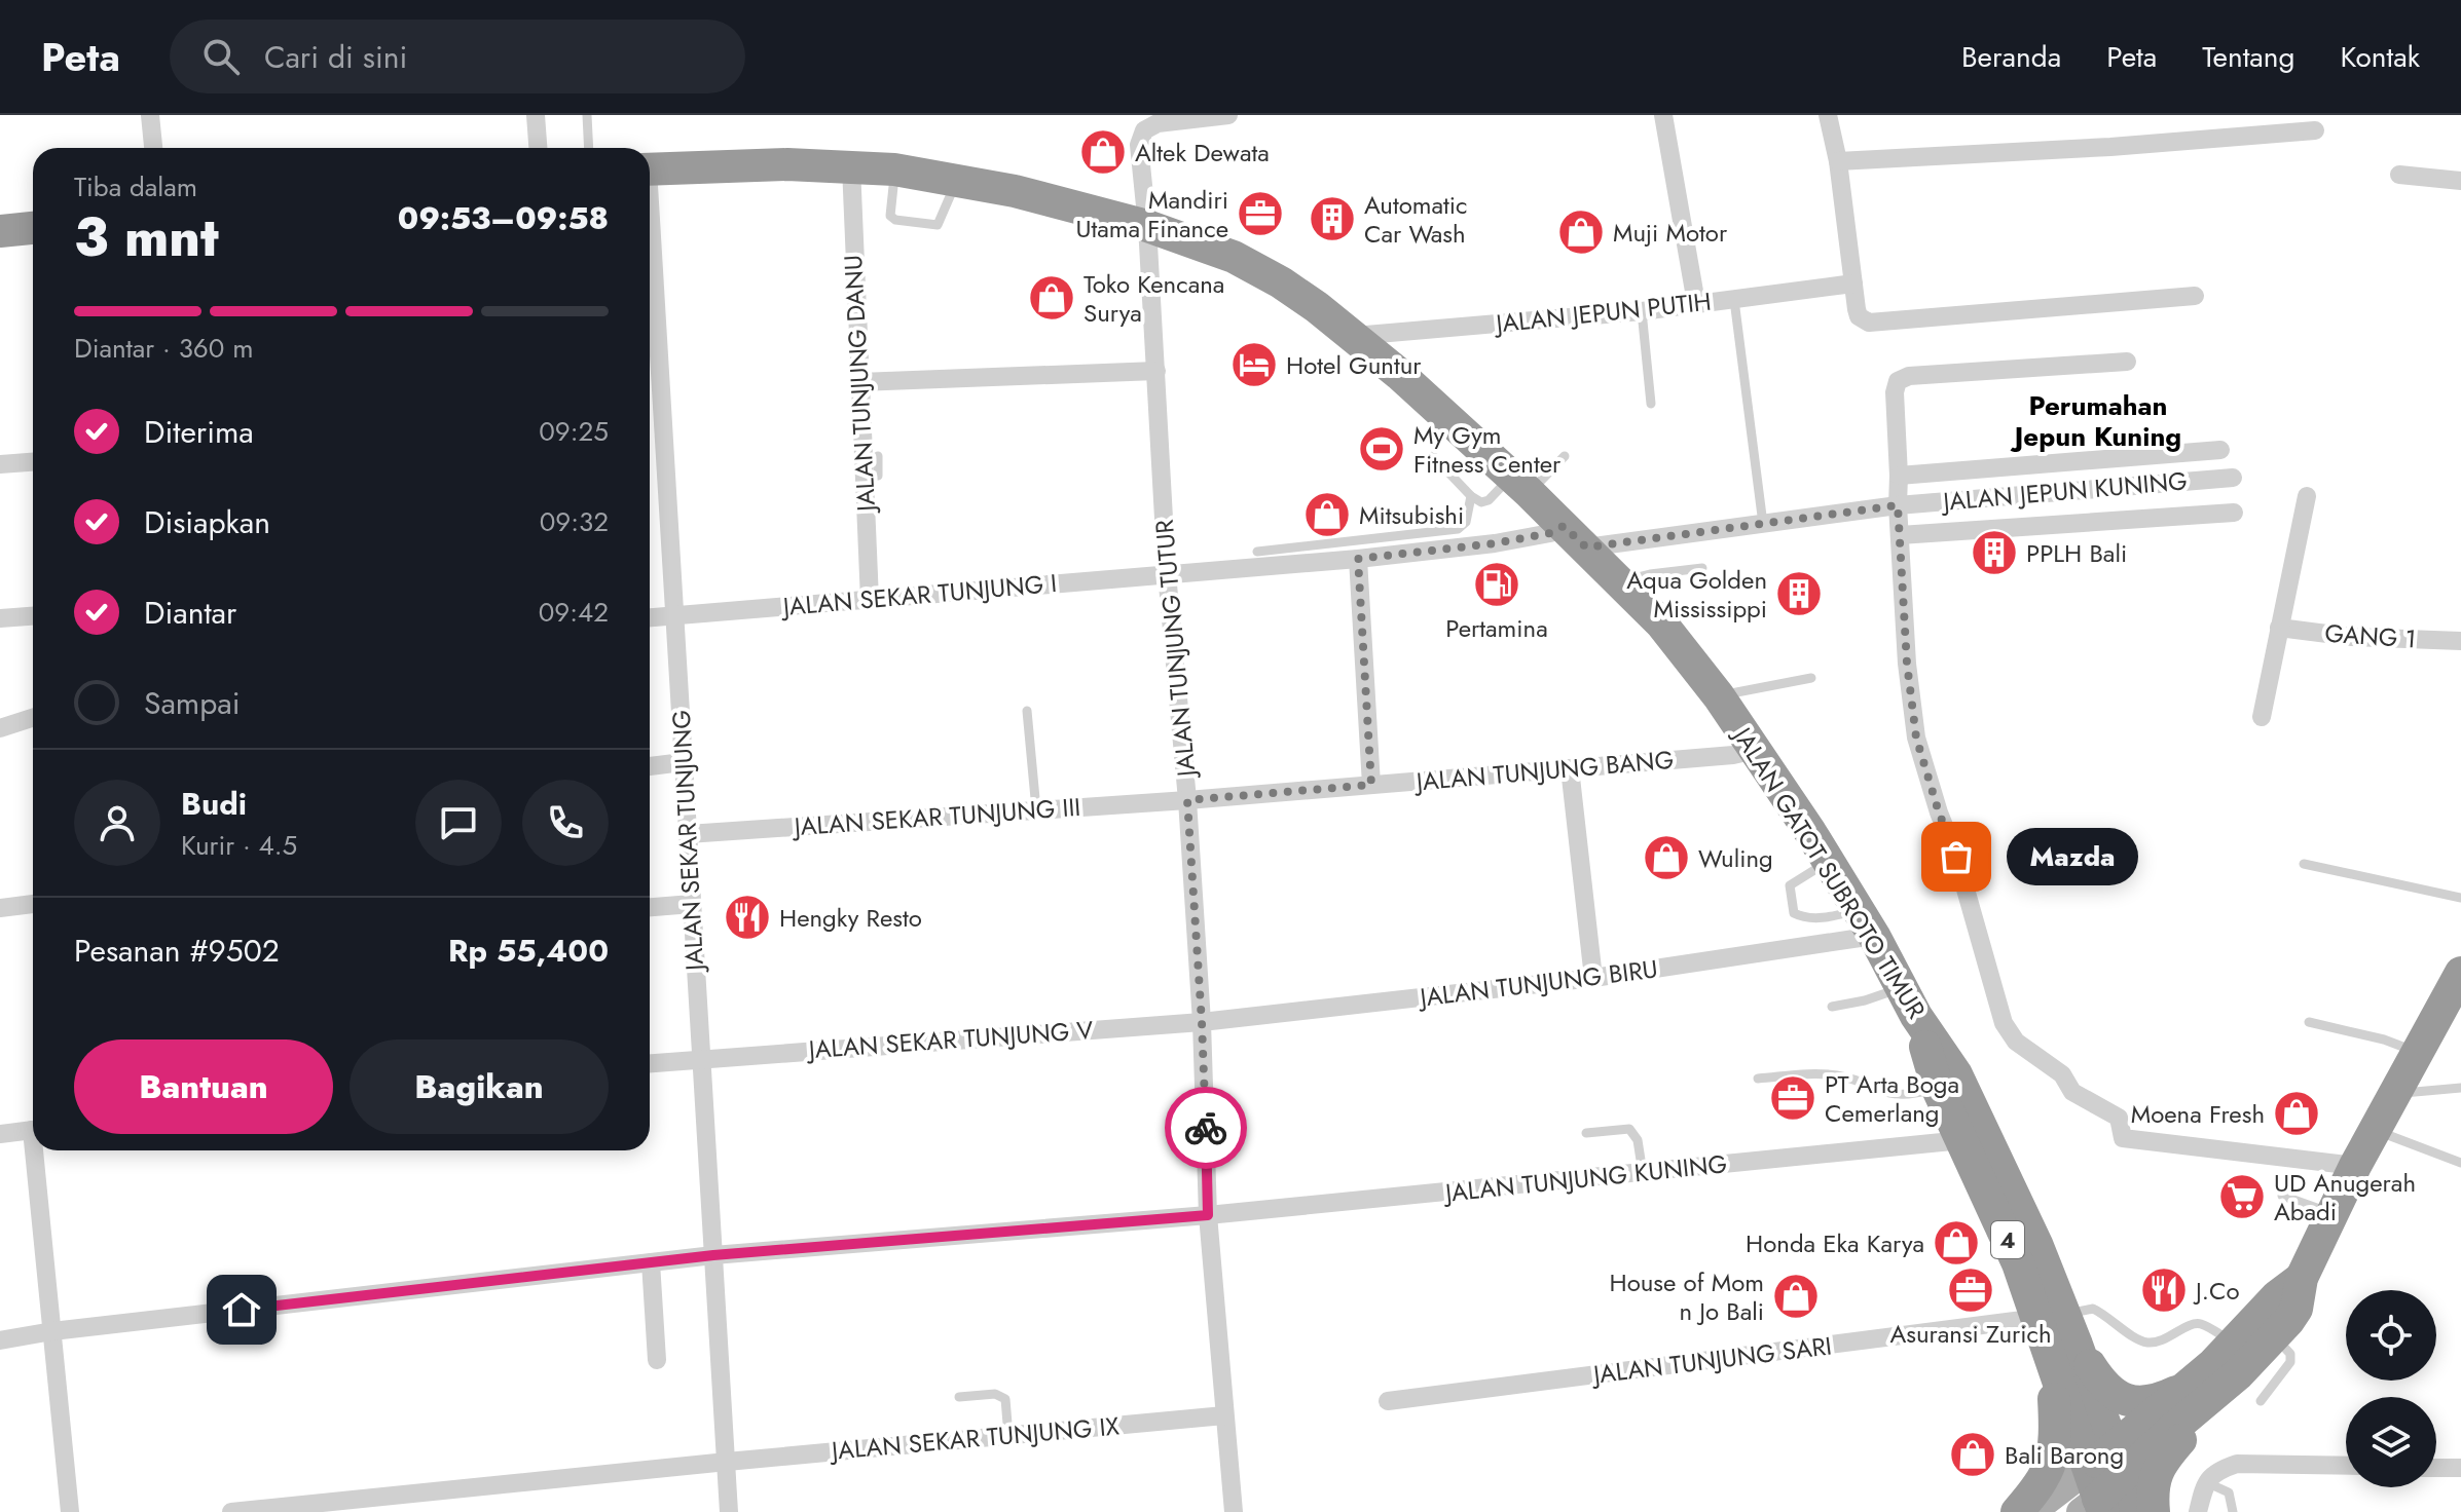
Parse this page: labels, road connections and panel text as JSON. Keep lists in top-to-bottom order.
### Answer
{
  "streets": {
    "highway": ["JALAN GATOT SUBROTO TIMUR", "4"],
    "street": [
      "JALAN JEPUN PUTIH",
      "JALAN TUNJUNG DANU",
      "JALAN JEPUN KUNING",
      "JALAN SEKAR TUNJUNG I",
      "GANG 1",
      "JALAN TUNJUNG TUTUR",
      "JALAN TUNJUNG BANG",
      "JALAN SEKAR TUNJUNG III",
      "JALAN SEKAR TUNJUNG",
      "JALAN TUNJUNG BIRU",
      "JALAN SEKAR TUNJUNG V",
      "JALAN TUNJUNG KUNING",
      "JALAN TUNJUNG SARI",
      "JALAN SEKAR TUNJUNG IX"
    ]
  },
  "crossings": [
    ["JALAN JEPUN PUTIH", "JALAN GATOT SUBROTO TIMUR"],
    ["JALAN TUNJUNG DANU", "JALAN SEKAR TUNJUNG I"],
    ["JALAN TUNJUNG DANU", "JALAN GATOT SUBROTO TIMUR"],
    ["JALAN JEPUN KUNING", "JALAN SEKAR TUNJUNG I"],
    ["JALAN JEPUN KUNING", "JALAN GATOT SUBROTO TIMUR"],
    ["JALAN SEKAR TUNJUNG I", "JALAN TUNJUNG TUTUR"],
    ["JALAN SEKAR TUNJUNG I", "JALAN SEKAR TUNJUNG"],
    ["JALAN TUNJUNG TUTUR", "JALAN TUNJUNG BANG"],
    ["JALAN TUNJUNG TUTUR", "JALAN SEKAR TUNJUNG III"],
    ["JALAN TUNJUNG TUTUR", "JALAN GATOT SUBROTO TIMUR"],
    ["JALAN TUNJUNG TUTUR", "JALAN TUNJUNG BIRU"],
    ["JALAN TUNJUNG TUTUR", "JALAN SEKAR TUNJUNG V"],
    ["JALAN TUNJUNG TUTUR", "JALAN TUNJUNG KUNING"],
    ["JALAN TUNJUNG TUTUR", "JALAN SEKAR TUNJUNG IX"],
    ["JALAN TUNJUNG BANG", "JALAN SEKAR TUNJUNG III"],
    ["JALAN TUNJUNG BANG", "JALAN GATOT SUBROTO TIMUR"],
    ["JALAN SEKAR TUNJUNG III", "JALAN SEKAR TUNJUNG"],
    ["JALAN SEKAR TUNJUNG", "JALAN SEKAR TUNJUNG V"],
    ["JALAN SEKAR TUNJUNG", "JALAN TUNJUNG KUNING"],
    ["JALAN SEKAR TUNJUNG", "JALAN SEKAR TUNJUNG IX"],
    ["JALAN GATOT SUBROTO TIMUR", "JALAN TUNJUNG BIRU"],
    ["JALAN GATOT SUBROTO TIMUR", "4"],
    ["JALAN GATOT SUBROTO TIMUR", "JALAN TUNJUNG SARI"],
    ["JALAN TUNJUNG BIRU", "JALAN SEKAR TUNJUNG V"],
    ["JALAN TUNJUNG KUNING", "4"],
    ["4", "JALAN TUNJUNG SARI"]
  ],
  "districts": ["Perumahan Jepun Kuning"],
  "places": {
    "shop": [
      "Altek Dewata",
      "Muji Motor",
      "Toko Kencana Surya",
      "Mitsubishi",
      "Wuling",
      "Moena Fresh",
      "Honda Eka Karya",
      "House of Mom n Jo Bali",
      "Bali Barong"
    ],
    "office": ["Mandiri Utama Finance", "PT Arta Boga Cemerlang", "Asuransi Zurich"],
    "building": ["Automatic Car Wash", "PPLH Bali", "Aqua Golden Mississippi"],
    "hotel": ["Hotel Guntur"],
    "sports": ["My Gym Fitness Center"],
    "fuel station": ["Pertamina"],
    "other": ["Mazda"],
    "restaurant": ["Hengky Resto", "J.Co"],
    "supermarket": ["UD Anugerah Abadi"]
  },
  "page": {
    "header": "Peta",
    "search": "Cari di sini",
    "nav": [
      "Beranda",
      "Peta",
      "Tentang",
      "Kontak"
    ],
    "heading": ["3 mnt", "Tiba dalam", "09:53–09:58"],
    "panel": [
      "Budi",
      "Kurir · 4.5",
      "Pesanan #9502",
      "Rp 55,400"
    ],
    "bar": "Diantar · 360 m",
    "list": [
      ["Diterima", "09:25"],
      ["Disiapkan", "09:32"],
      ["Diantar", "09:42"],
      "Sampai"
    ],
    "bubble": "Mazda",
    "buttons": ["Bantuan", "Bagikan"]
  }
}
